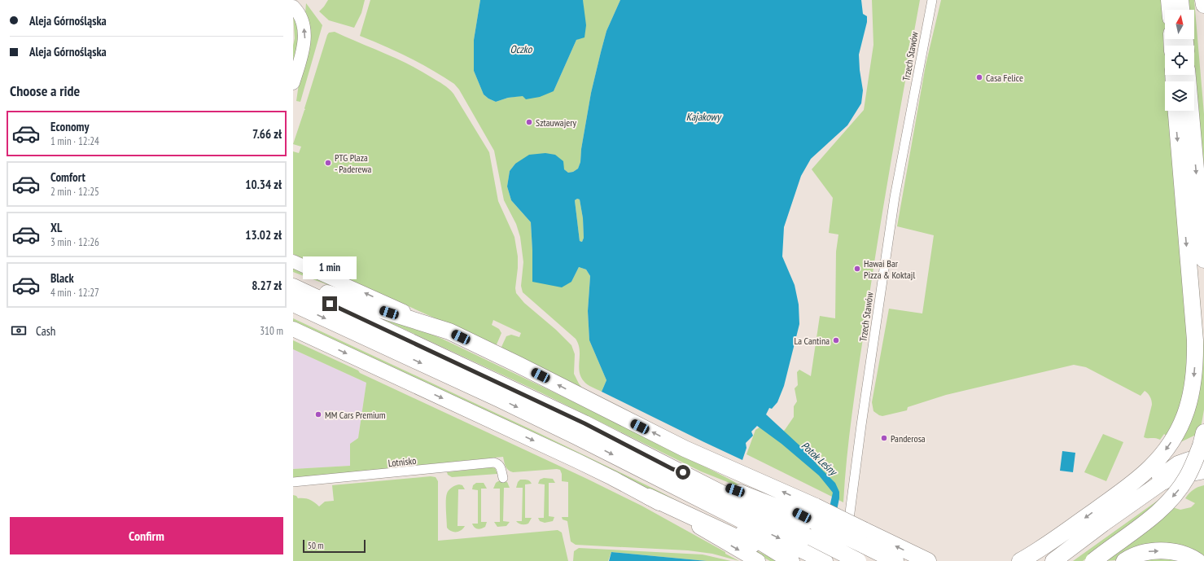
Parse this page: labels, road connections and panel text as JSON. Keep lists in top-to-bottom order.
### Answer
{
  "streets": {
    "street": ["Trzech Stawów", "Lotnisko"]
  },
  "water": ["Oczko", "Kajakowy", "Potok Leśny"],
  "places": [
    "Casa Felice",
    "Sztauwajery",
    "PTG Plaza - Paderewa",
    "Hawai Bar Pizza & Koktajl",
    "La Cantina",
    "MM Cars Premium",
    "Panderosa"
  ],
  "scale_bar": "50 m",
  "north": "top",
  "page": {
    "banner": ["Aleja Górnośląska", "Aleja Górnośląska"],
    "heading": "Choose a ride",
    "list": [
      {
        "name": "Economy",
        "note": "1 min · 12:24",
        "value": "7.66 zł"
      },
      {
        "name": "Comfort",
        "note": "2 min · 12:25",
        "value": "10.34 zł"
      },
      {
        "name": "XL",
        "note": "3 min · 12:26",
        "value": "13.02 zł"
      },
      {
        "name": "Black",
        "note": "4 min · 12:27",
        "value": "8.27 zł"
      }
    ],
    "bubble": "1 min",
    "pay": ["Cash", "310 m"],
    "buttons": "Confirm",
    "scale": "50 m"
  }
}
